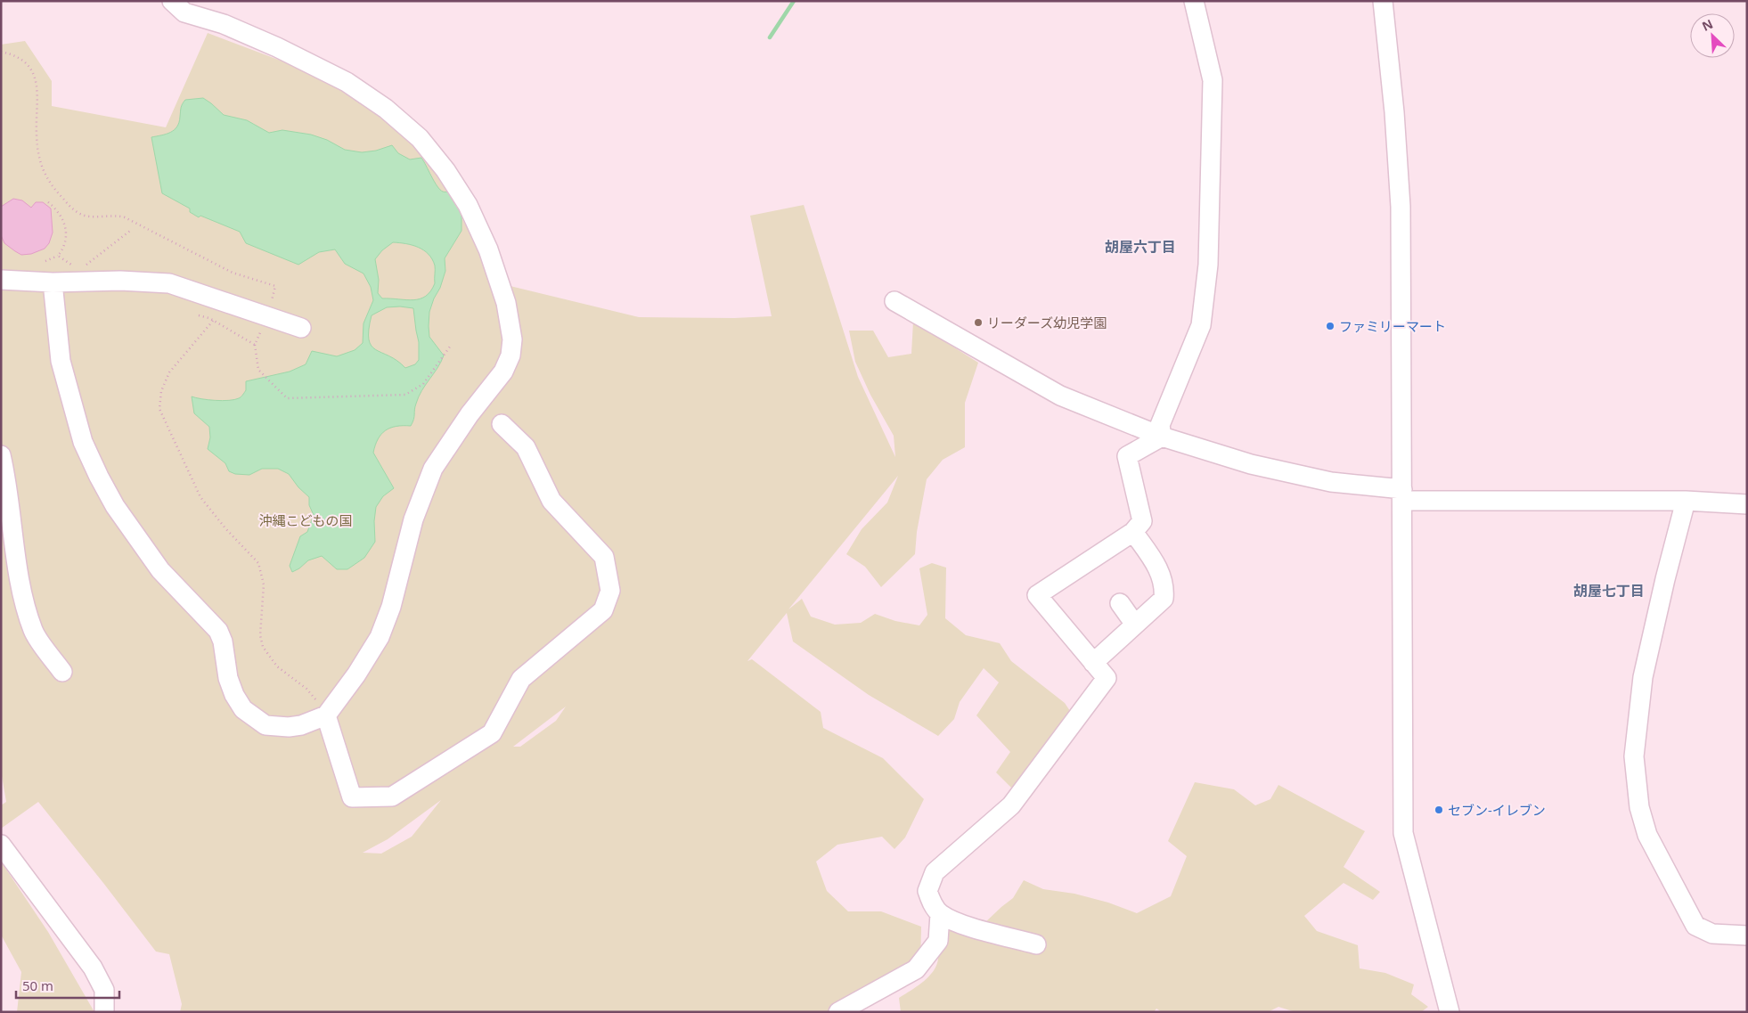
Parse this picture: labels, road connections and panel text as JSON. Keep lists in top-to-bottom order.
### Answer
{
  "districts": ["胡屋六丁目", "胡屋七丁目"],
  "parks": ["沖縄こどもの国"],
  "places": ["リーダーズ幼児学園", "ファミリーマート", "セブン-イレブン"],
  "scale_bar": "50 m",
  "north": "top left"
}
